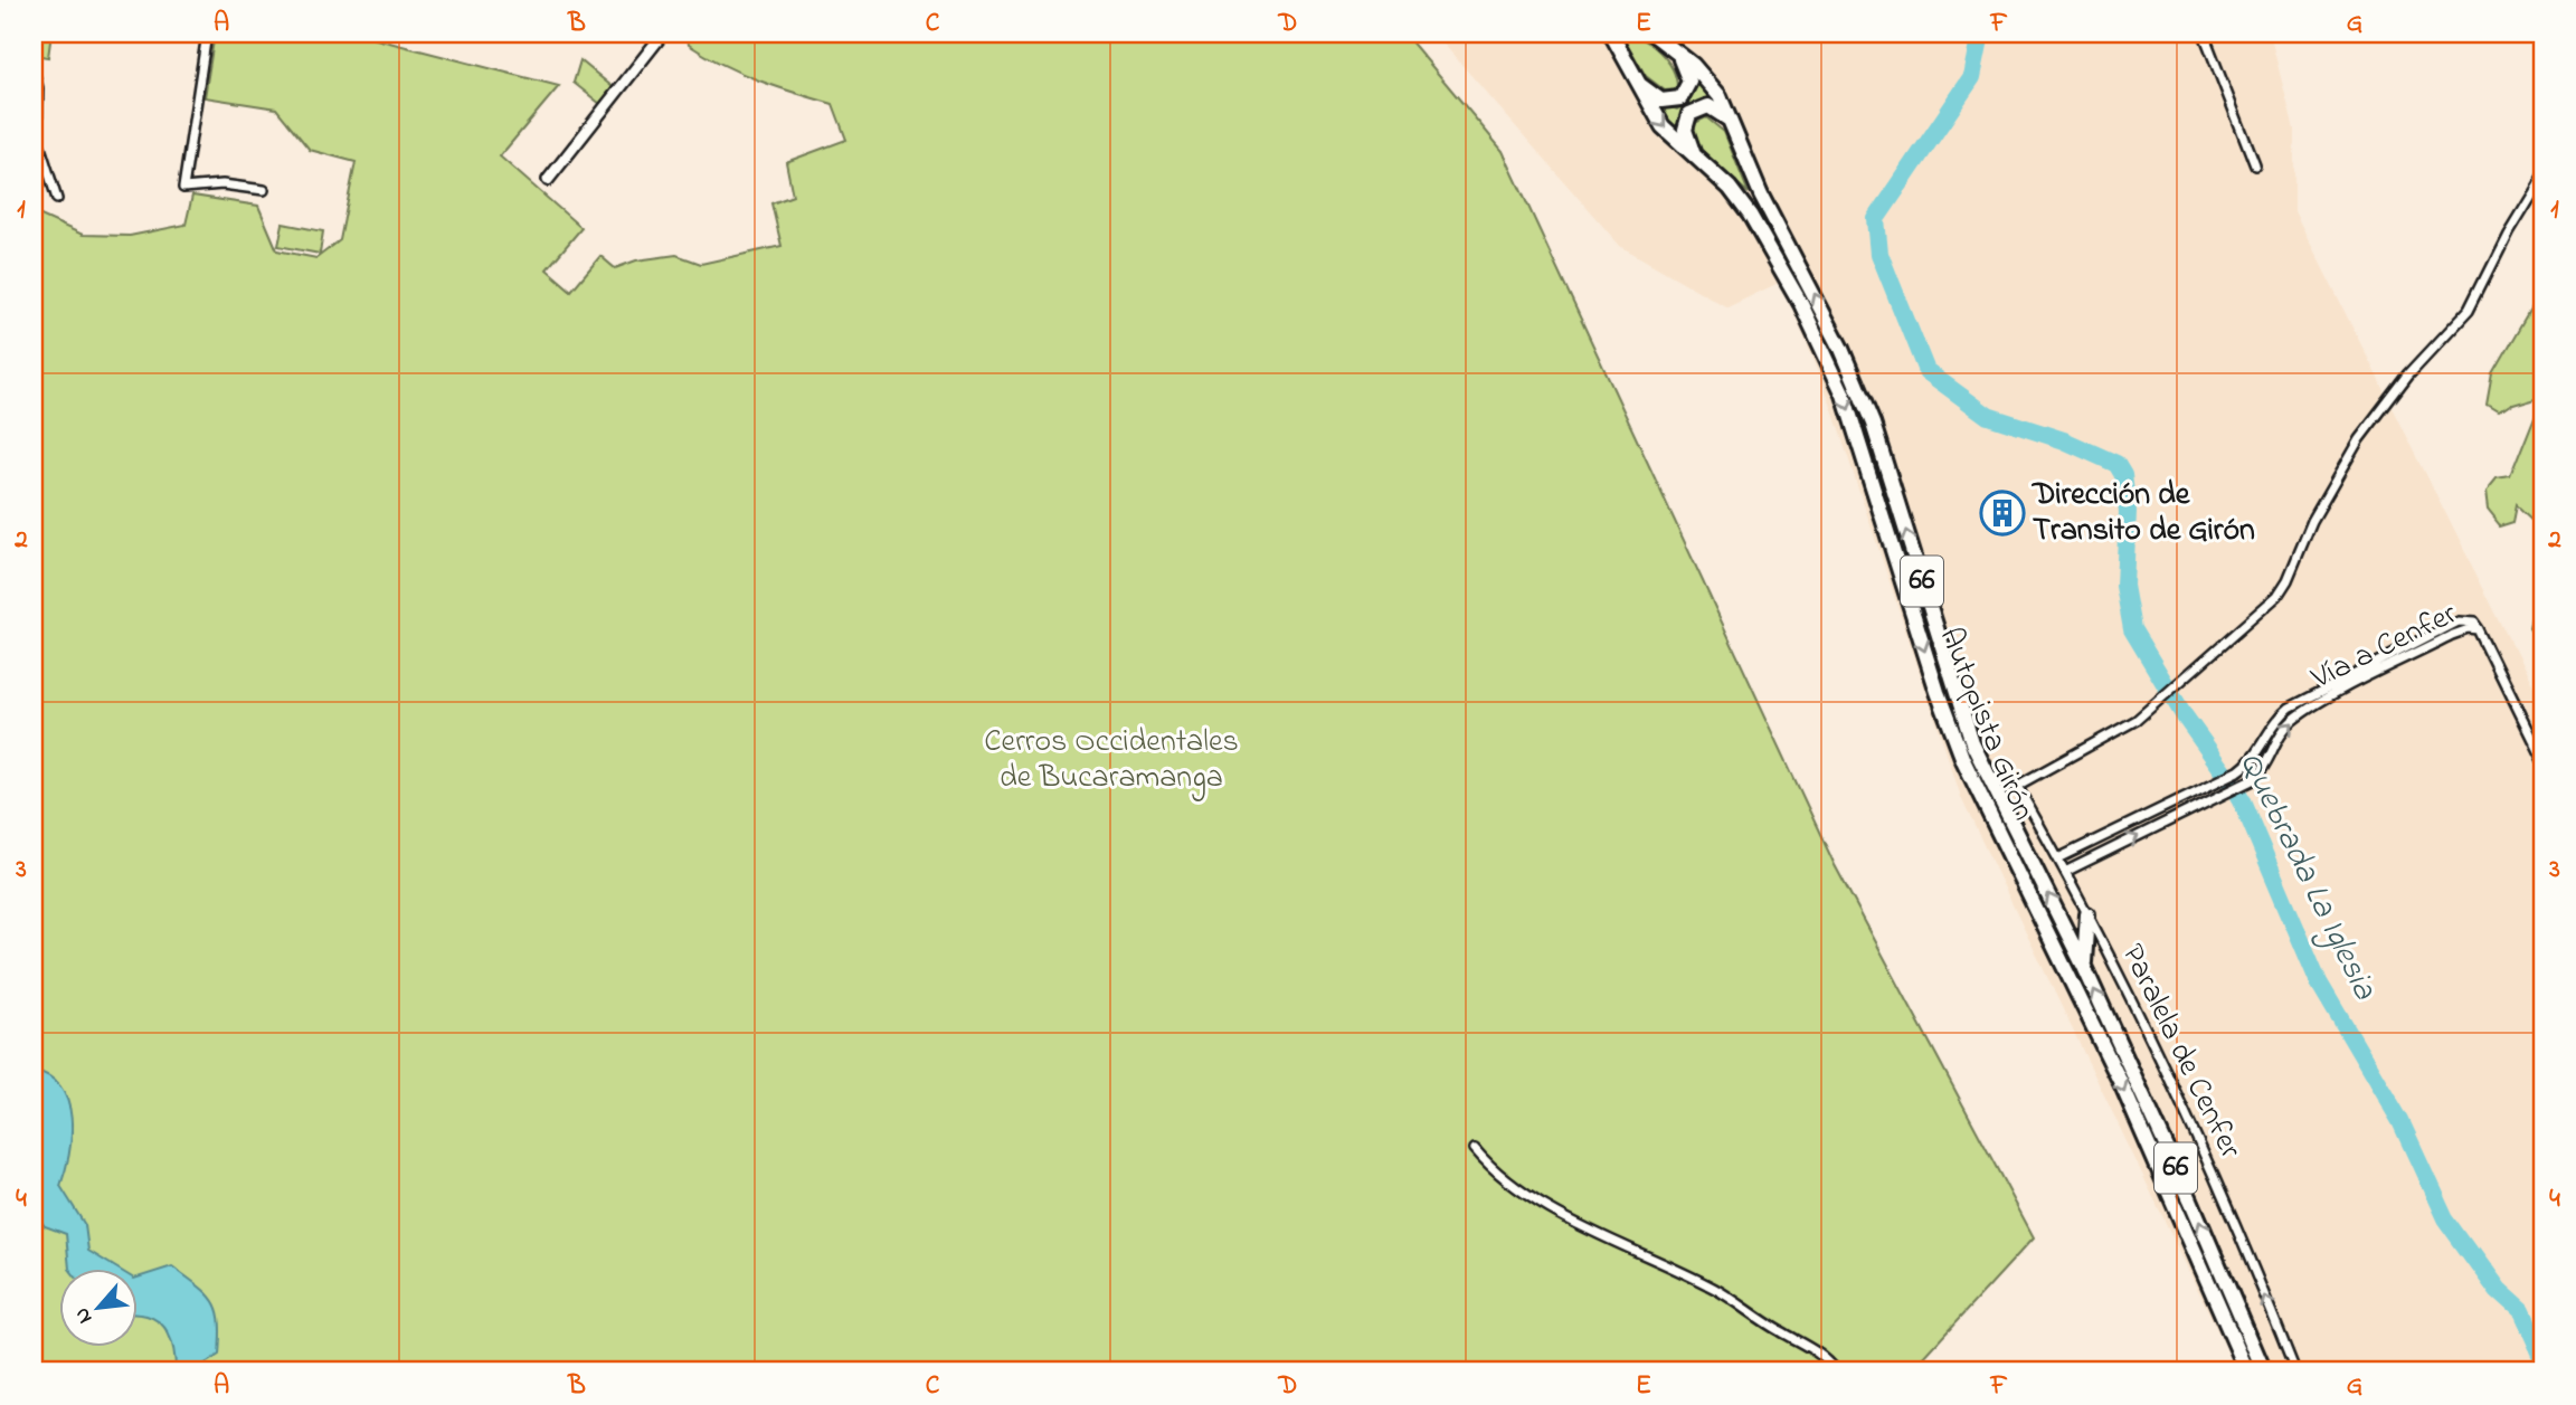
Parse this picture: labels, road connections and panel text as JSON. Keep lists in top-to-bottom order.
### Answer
{
  "streets": {
    "highway": ["66", "Autopista Girón"],
    "street": ["Vía a Cenfer", "Paralela de Cenfer"]
  },
  "crossings": [
    ["Vía a Cenfer", "Paralela de Cenfer"]
  ],
  "one_way": ["Paralela de Cenfer"],
  "water": ["Quebrada La Iglesia"],
  "parks": ["Cerros Occidentales de Bucaramanga"],
  "places": {
    "building": ["Dirección de Transito de Girón"]
  },
  "north": "bottom left",
  "grid": {
    "columns": [
      "A",
      "B",
      "C",
      "D",
      "E",
      "F",
      "G"
    ],
    "rows": [
      "1",
      "2",
      "3",
      "4"
    ]
  }
}
